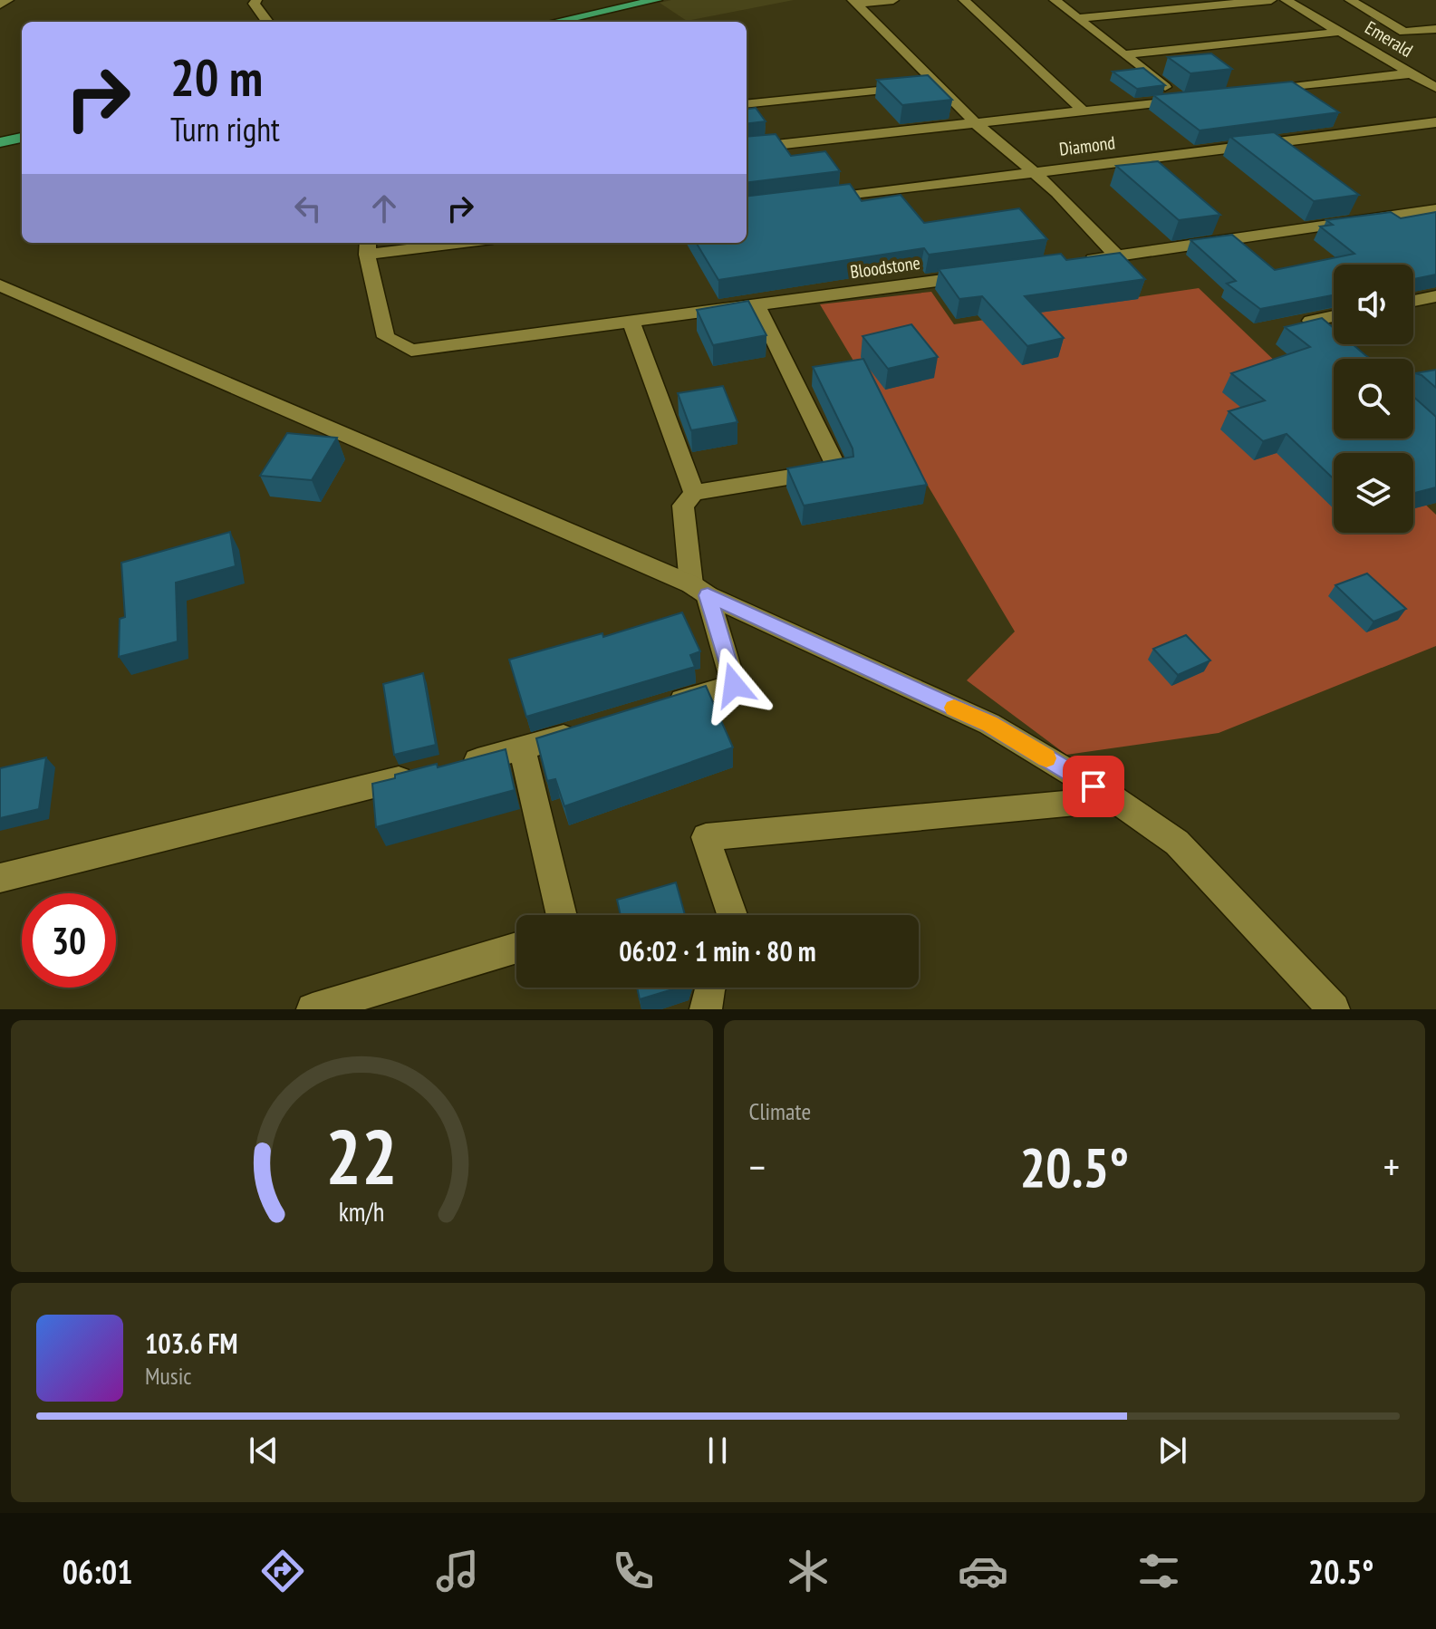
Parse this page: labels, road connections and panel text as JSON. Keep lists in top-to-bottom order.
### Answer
{
  "streets": {
    "street": ["Emerald", "Diamond", "Bloodstone"]
  },
  "page": {
    "turn": ["20 m", "Turn right"],
    "limit": "30",
    "trip": "06:02 · 1 min · 80 m",
    "tile": "Climate",
    "heat": ["−", "20.5°", "+"],
    "song": ["103.6 FM", "Music"],
    "tabs": ["06:01", "20.5°"],
    "gauge": ["22", "km/h"]
  }
}
